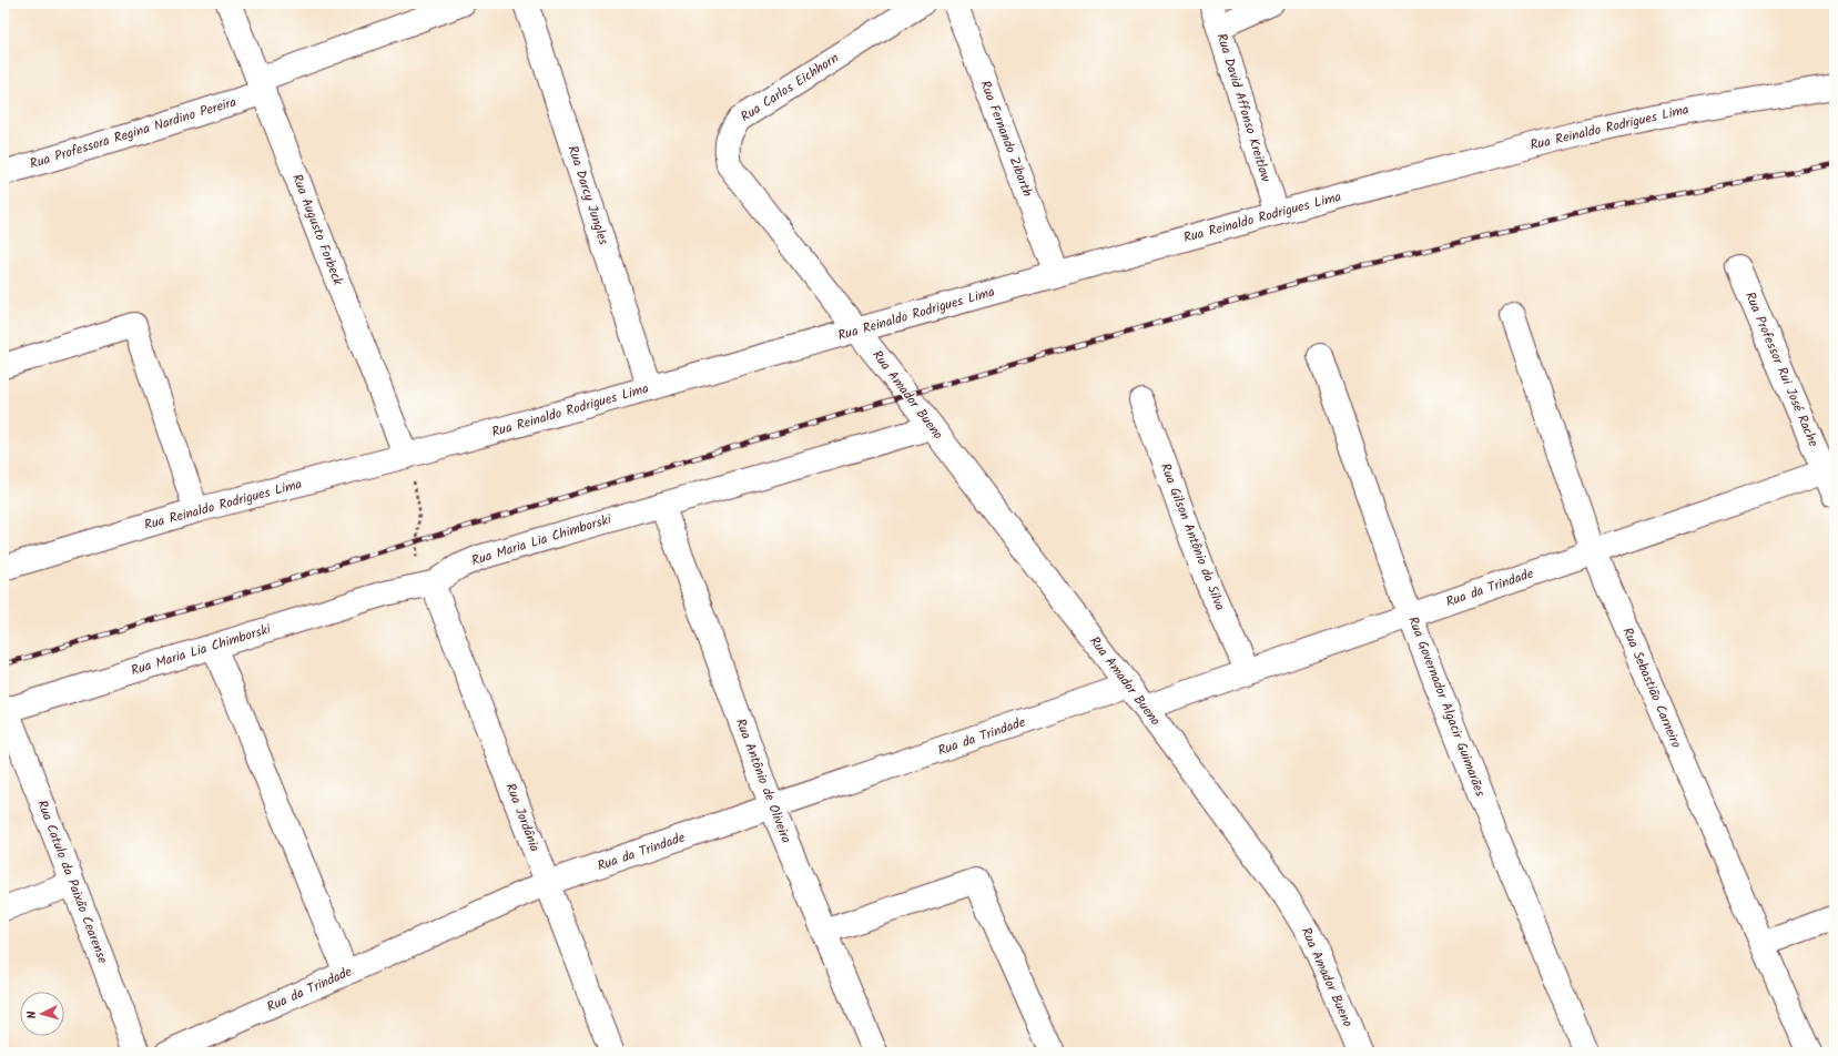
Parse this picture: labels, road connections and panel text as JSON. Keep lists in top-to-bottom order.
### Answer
{
  "streets": {
    "street": [
      "Rua Carlos Eichhorn",
      "Rua David Affonso Kreitlow",
      "Rua Reinaldo Rodrigues Lima",
      "Rua Professora Regina Nardino Pereira",
      "Rua Fernando Zibarth",
      "Rua Darcy Jungles",
      "Rua Augusto Forbeck",
      "Rua Professor Rui José Rache",
      "Rua Amador Bueno",
      "Rua Gilson Antônio da Silva",
      "Rua Maria Lia Chimborski",
      "Rua da Trindade",
      "Rua Sebastião Carneiro",
      "Rua Governador Algacir Guimarães",
      "Rua Antônio de Oliveira",
      "Rua Jordânia",
      "Rua Catulo da Paixão Cearense"
    ]
  },
  "crossings": [
    ["Rua Carlos Eichhorn", "Rua Reinaldo Rodrigues Lima"],
    ["Rua Carlos Eichhorn", "Rua Amador Bueno"],
    ["Rua David Affonso Kreitlow", "Rua Reinaldo Rodrigues Lima"],
    ["Rua Reinaldo Rodrigues Lima", "Rua Fernando Zibarth"],
    ["Rua Reinaldo Rodrigues Lima", "Rua Darcy Jungles"],
    ["Rua Reinaldo Rodrigues Lima", "Rua Augusto Forbeck"],
    ["Rua Reinaldo Rodrigues Lima", "Rua Amador Bueno"],
    ["Rua Professora Regina Nardino Pereira", "Rua Augusto Forbeck"],
    ["Rua Professor Rui José Rache", "Rua da Trindade"],
    ["Rua Amador Bueno", "Rua Maria Lia Chimborski"],
    ["Rua Amador Bueno", "Rua da Trindade"],
    ["Rua Gilson Antônio da Silva", "Rua da Trindade"],
    ["Rua Maria Lia Chimborski", "Rua Antônio de Oliveira"],
    ["Rua Maria Lia Chimborski", "Rua Jordânia"],
    ["Rua Maria Lia Chimborski", "Rua Catulo da Paixão Cearense"],
    ["Rua da Trindade", "Rua Sebastião Carneiro"],
    ["Rua da Trindade", "Rua Governador Algacir Guimarães"],
    ["Rua da Trindade", "Rua Antônio de Oliveira"],
    ["Rua da Trindade", "Rua Jordânia"]
  ],
  "north": "left"
}
